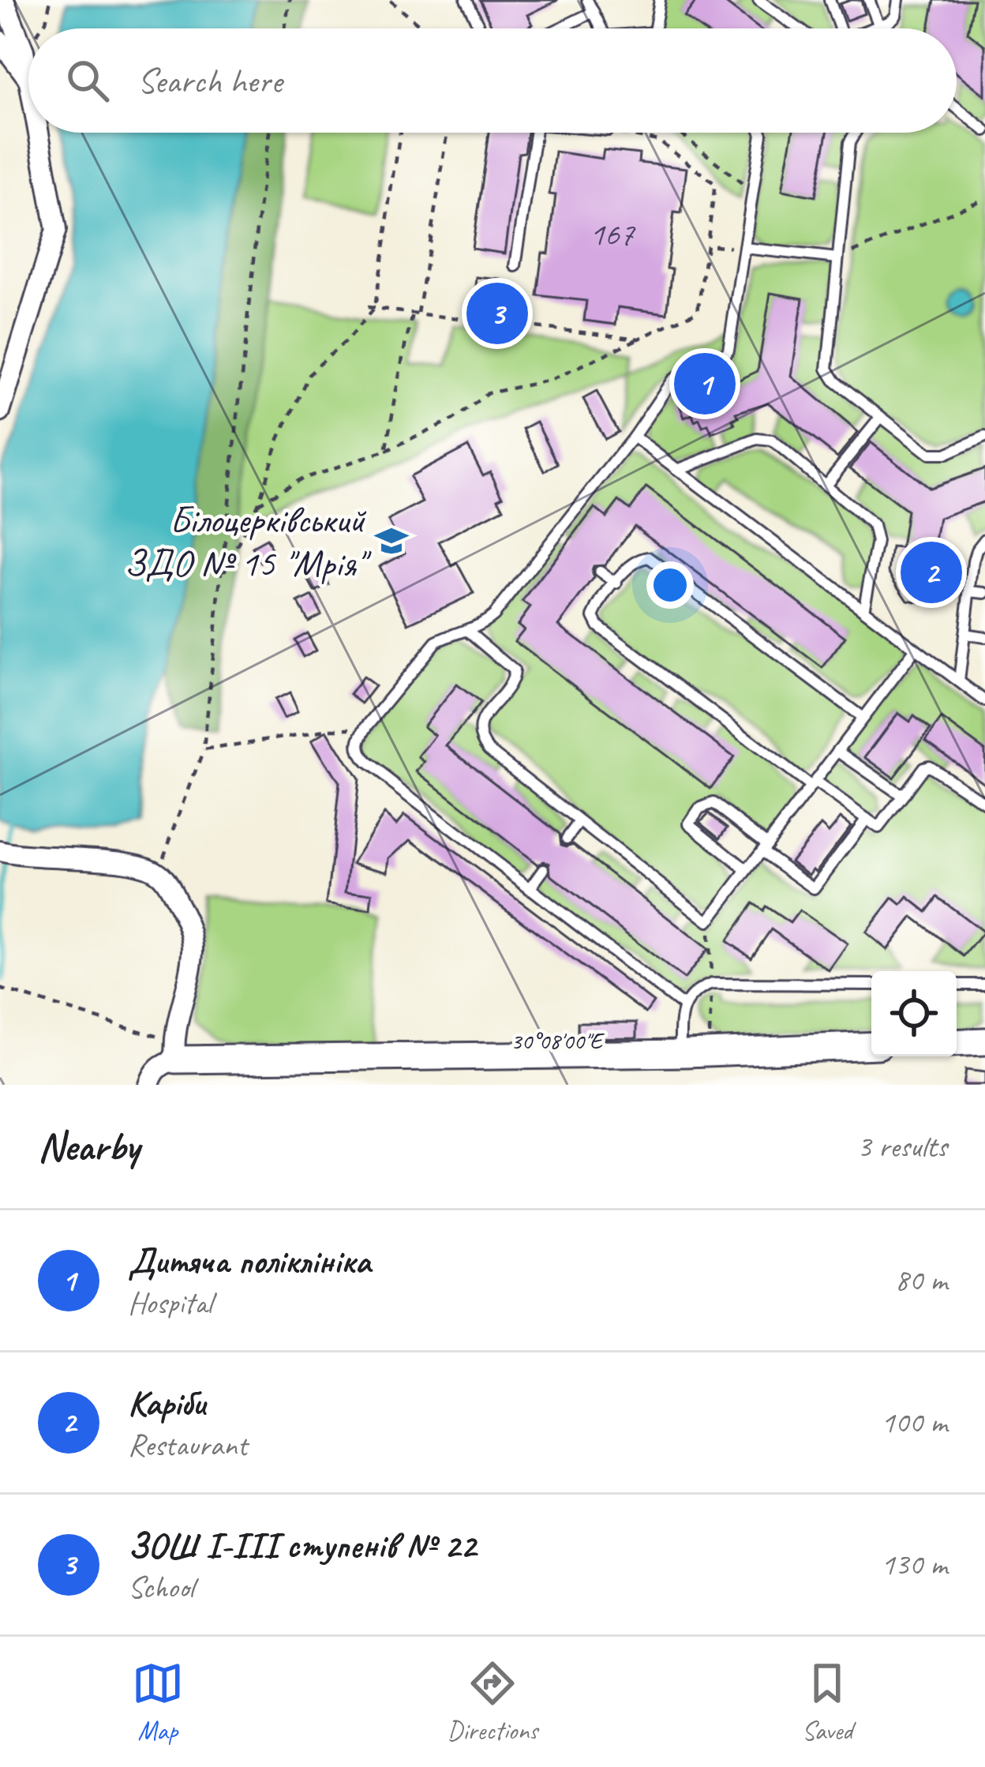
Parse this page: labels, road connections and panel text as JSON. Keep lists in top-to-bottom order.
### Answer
{
  "places": {
    "school or university": ["Білоцерківський ЗДО № 15 \"Мрія\""]
  },
  "house_numbers": ["167"],
  "page": {
    "search": "Search here",
    "pins": ["3", "1", "2"],
    "heading": ["Nearby", "3 results"],
    "list": [
      {
        "mark": "1",
        "name": "Дитяча поліклініка",
        "note": "Hospital",
        "value": "80 m"
      },
      {
        "mark": "2",
        "name": "Каріби",
        "note": "Restaurant",
        "value": "100 m"
      },
      {
        "mark": "3",
        "name": "ЗОШ І-ІІІ ступенів № 22",
        "note": "School",
        "value": "130 m"
      }
    ],
    "nav": ["Map", "Directions", "Saved"]
  },
  "coordinates": ["30°08'00\"E"]
}
